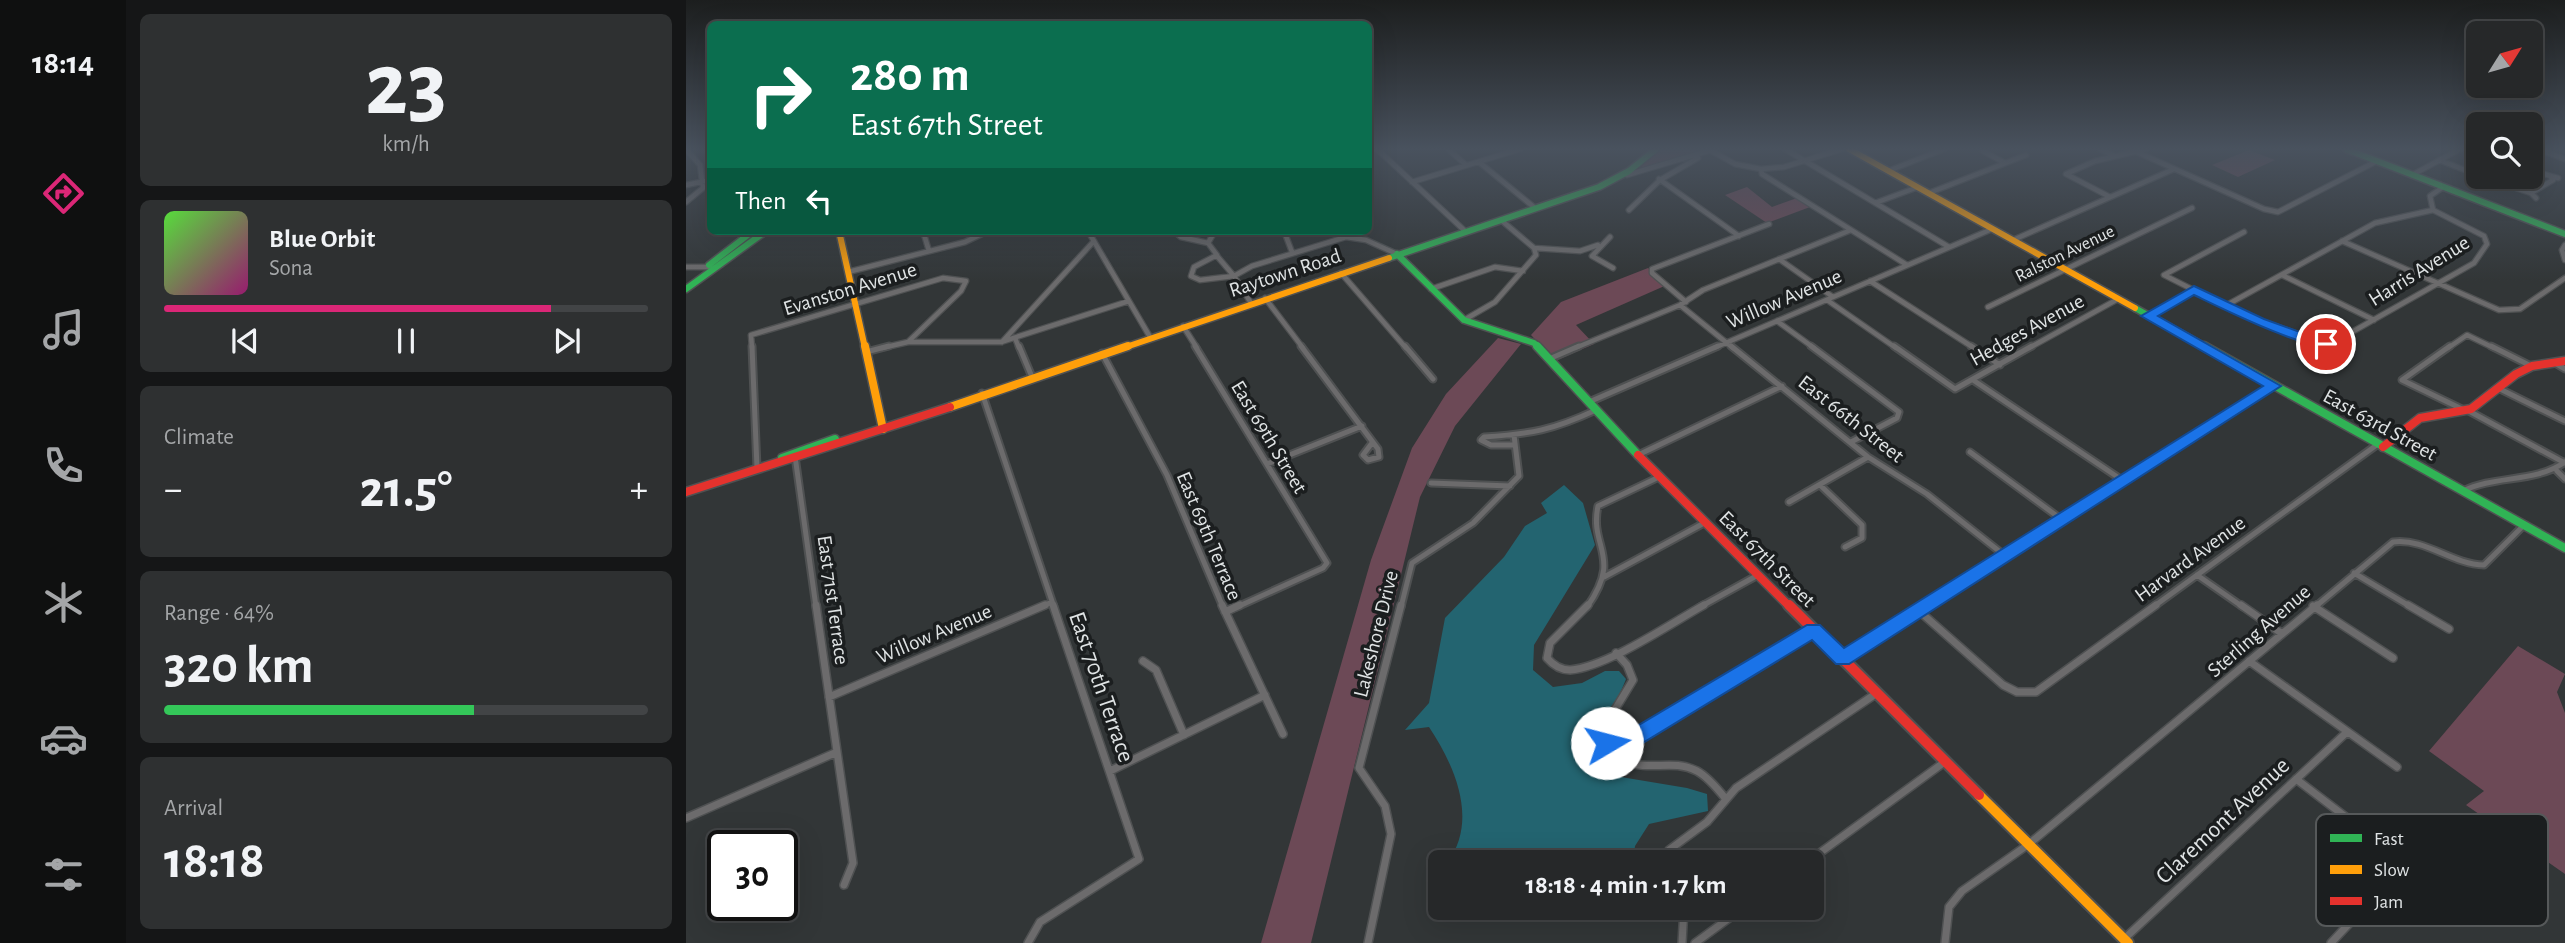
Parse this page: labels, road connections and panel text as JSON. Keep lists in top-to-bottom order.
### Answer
{
  "streets": {
    "main road": ["Raytown Road", "East 63rd Street", "East 67th Street"],
    "street": [
      "Ralston Avenue",
      "Harris Avenue",
      "Evanston Avenue",
      "Willow Avenue",
      "Hedges Avenue",
      "East 66th Street",
      "East 69th Street",
      "East 69th Terrace",
      "Harvard Avenue",
      "East 71st Terrace",
      "Sterling Avenue",
      "Lakeshore Drive",
      "East 70th Terrace",
      "Claremont Avenue"
    ]
  },
  "crossings": [
    ["Ralston Avenue", "East 63rd Street"],
    ["Raytown Road", "Evanston Avenue"],
    ["Raytown Road", "East 69th Street"],
    ["Raytown Road", "East 69th Terrace"],
    ["Raytown Road", "East 67th Street"],
    ["Raytown Road", "East 71st Terrace"],
    ["Raytown Road", "East 70th Terrace"],
    ["Willow Avenue", "Hedges Avenue"],
    ["Willow Avenue", "East 66th Street"],
    ["Willow Avenue", "East 63rd Street"],
    ["Willow Avenue", "East 67th Street"],
    ["Willow Avenue", "East 71st Terrace"],
    ["Willow Avenue", "East 70th Terrace"],
    ["Hedges Avenue", "East 63rd Street"],
    ["East 63rd Street", "Harvard Avenue"],
    ["East 63rd Street", "Sterling Avenue"],
    ["East 69th Street", "East 69th Terrace"],
    ["East 67th Street", "Sterling Avenue"],
    ["East 67th Street", "Claremont Avenue"]
  ],
  "legend": ["Fast", "Slow", "Jam"],
  "north": "top right",
  "page": {
    "tabs": "18:14",
    "tile": [
      ["23", "km/h"],
      "Climate",
      ["Range · 64%", "320 km"],
      ["Arrival", "18:18"]
    ],
    "turn": ["280 m", "East 67th Street"],
    "then": "Then",
    "song": ["Blue Orbit", "Sona"],
    "heat": ["−", "21.5°", "+"],
    "limit": "30",
    "trip": "18:18 · 4 min · 1.7 km"
  }
}
